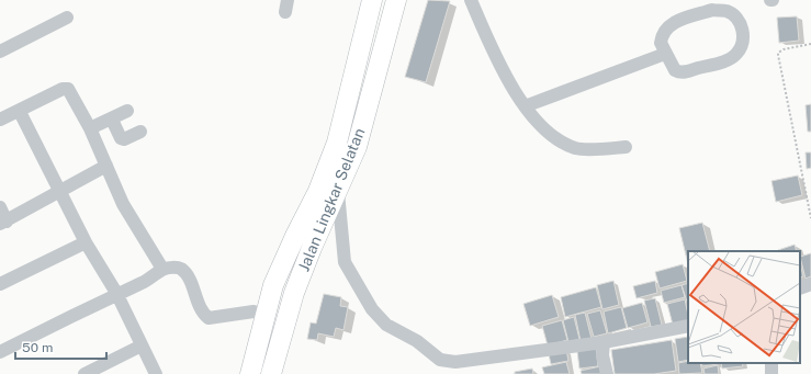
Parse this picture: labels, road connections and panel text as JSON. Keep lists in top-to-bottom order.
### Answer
{
  "streets": {
    "highway": ["Jalan Lingkar Selatan"]
  },
  "scale_bar": "50 m"
}
